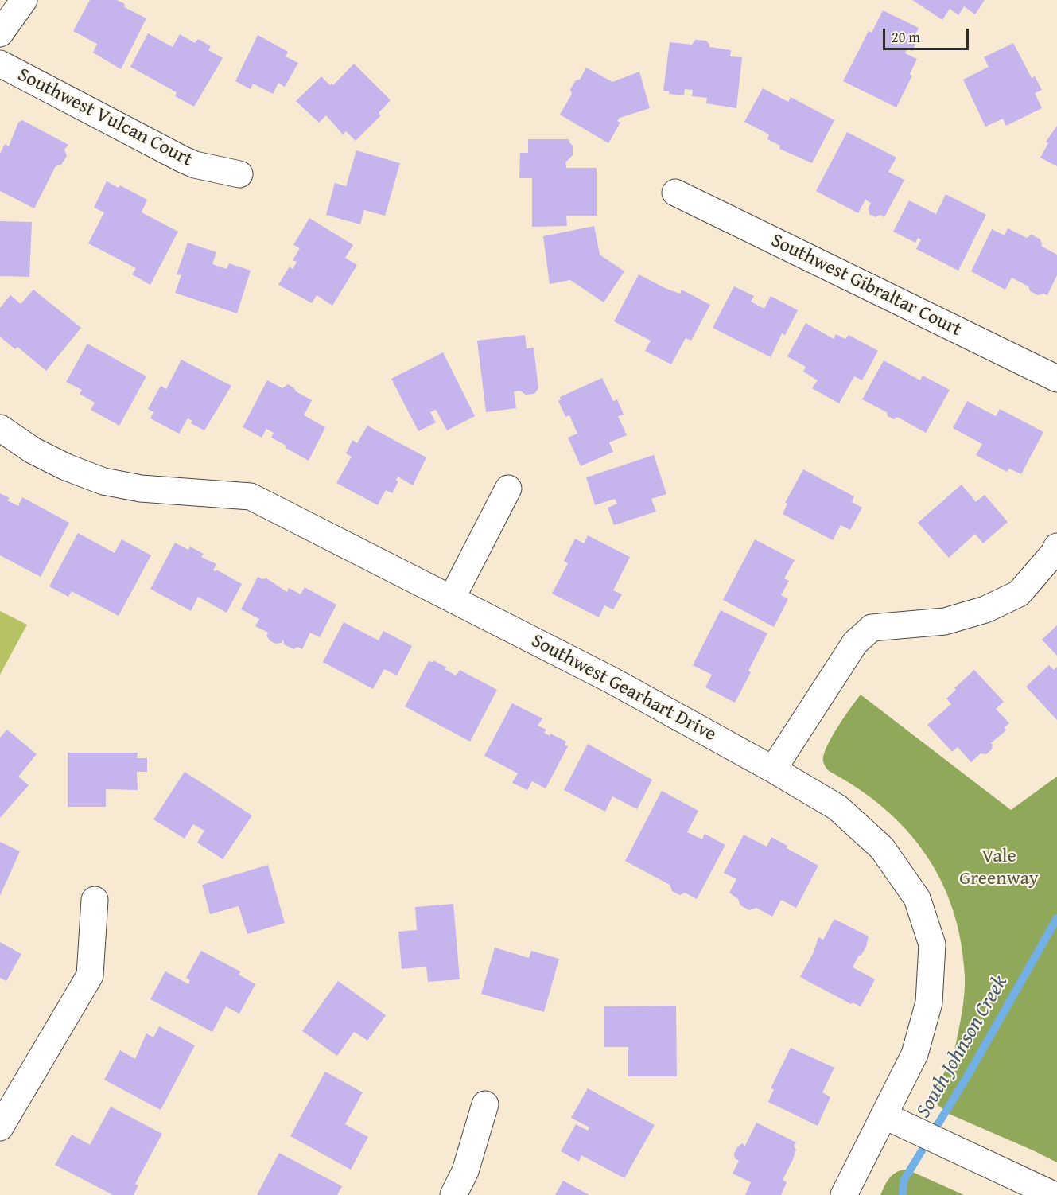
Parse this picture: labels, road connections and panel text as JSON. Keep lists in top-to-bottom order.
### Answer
{
  "streets": {
    "street": ["Southwest Vulcan Court", "Southwest Gibraltar Court", "Southwest Gearhart Drive"]
  },
  "water": ["South Johnson Creek"],
  "parks": ["Vale Greenway"],
  "scale_bar": "20 m"
}
